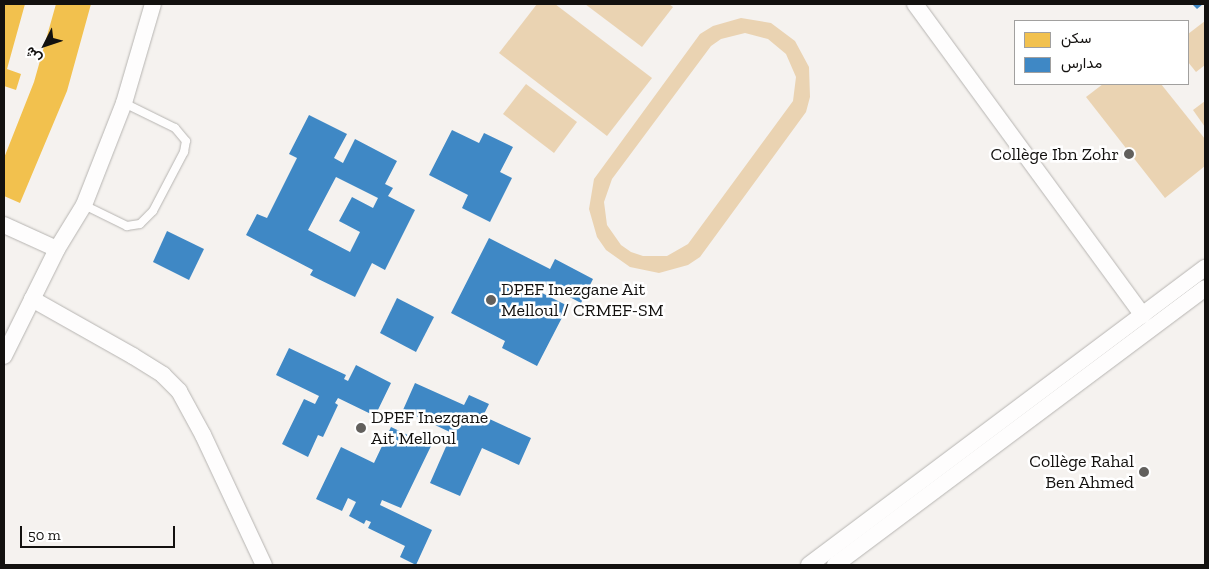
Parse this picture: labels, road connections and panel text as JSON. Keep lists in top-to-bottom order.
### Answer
{
  "places": [
    "Collège Ibn Zohr",
    "DPEF Inezgane Ait Melloul / CRMEF-SM",
    "DPEF Inezgane Ait Melloul",
    "Collège Rahal Ben Ahmed"
  ],
  "legend": ["سكن", "مدارس"],
  "scale_bar": "50 m",
  "north": "bottom left"
}
